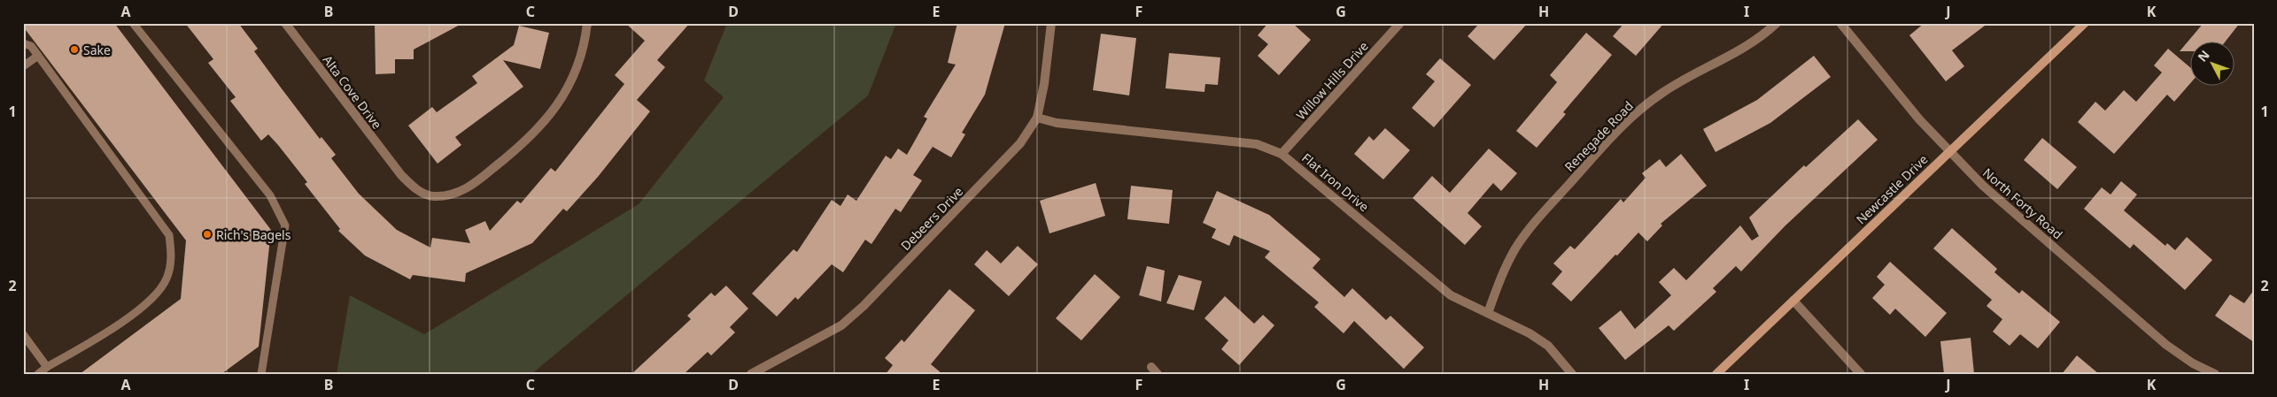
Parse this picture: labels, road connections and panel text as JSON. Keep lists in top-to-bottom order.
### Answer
{
  "streets": {
    "street": [
      "Willow Hills Drive",
      "Alta Cove Drive",
      "Renegade Road",
      "Flat Iron Drive",
      "Newcastle Drive",
      "North Forty Road",
      "Debeers Drive"
    ]
  },
  "crossings": [
    ["Willow Hills Drive", "Flat Iron Drive"],
    ["Renegade Road", "Flat Iron Drive"],
    ["Flat Iron Drive", "Debeers Drive"],
    ["Newcastle Drive", "North Forty Road"]
  ],
  "places": ["Sake", "Rich's Bagels"],
  "north": "top left",
  "grid": {
    "columns": [
      "A",
      "B",
      "C",
      "D",
      "E",
      "F",
      "G",
      "H",
      "I",
      "J",
      "K"
    ],
    "rows": ["1", "2"]
  }
}
